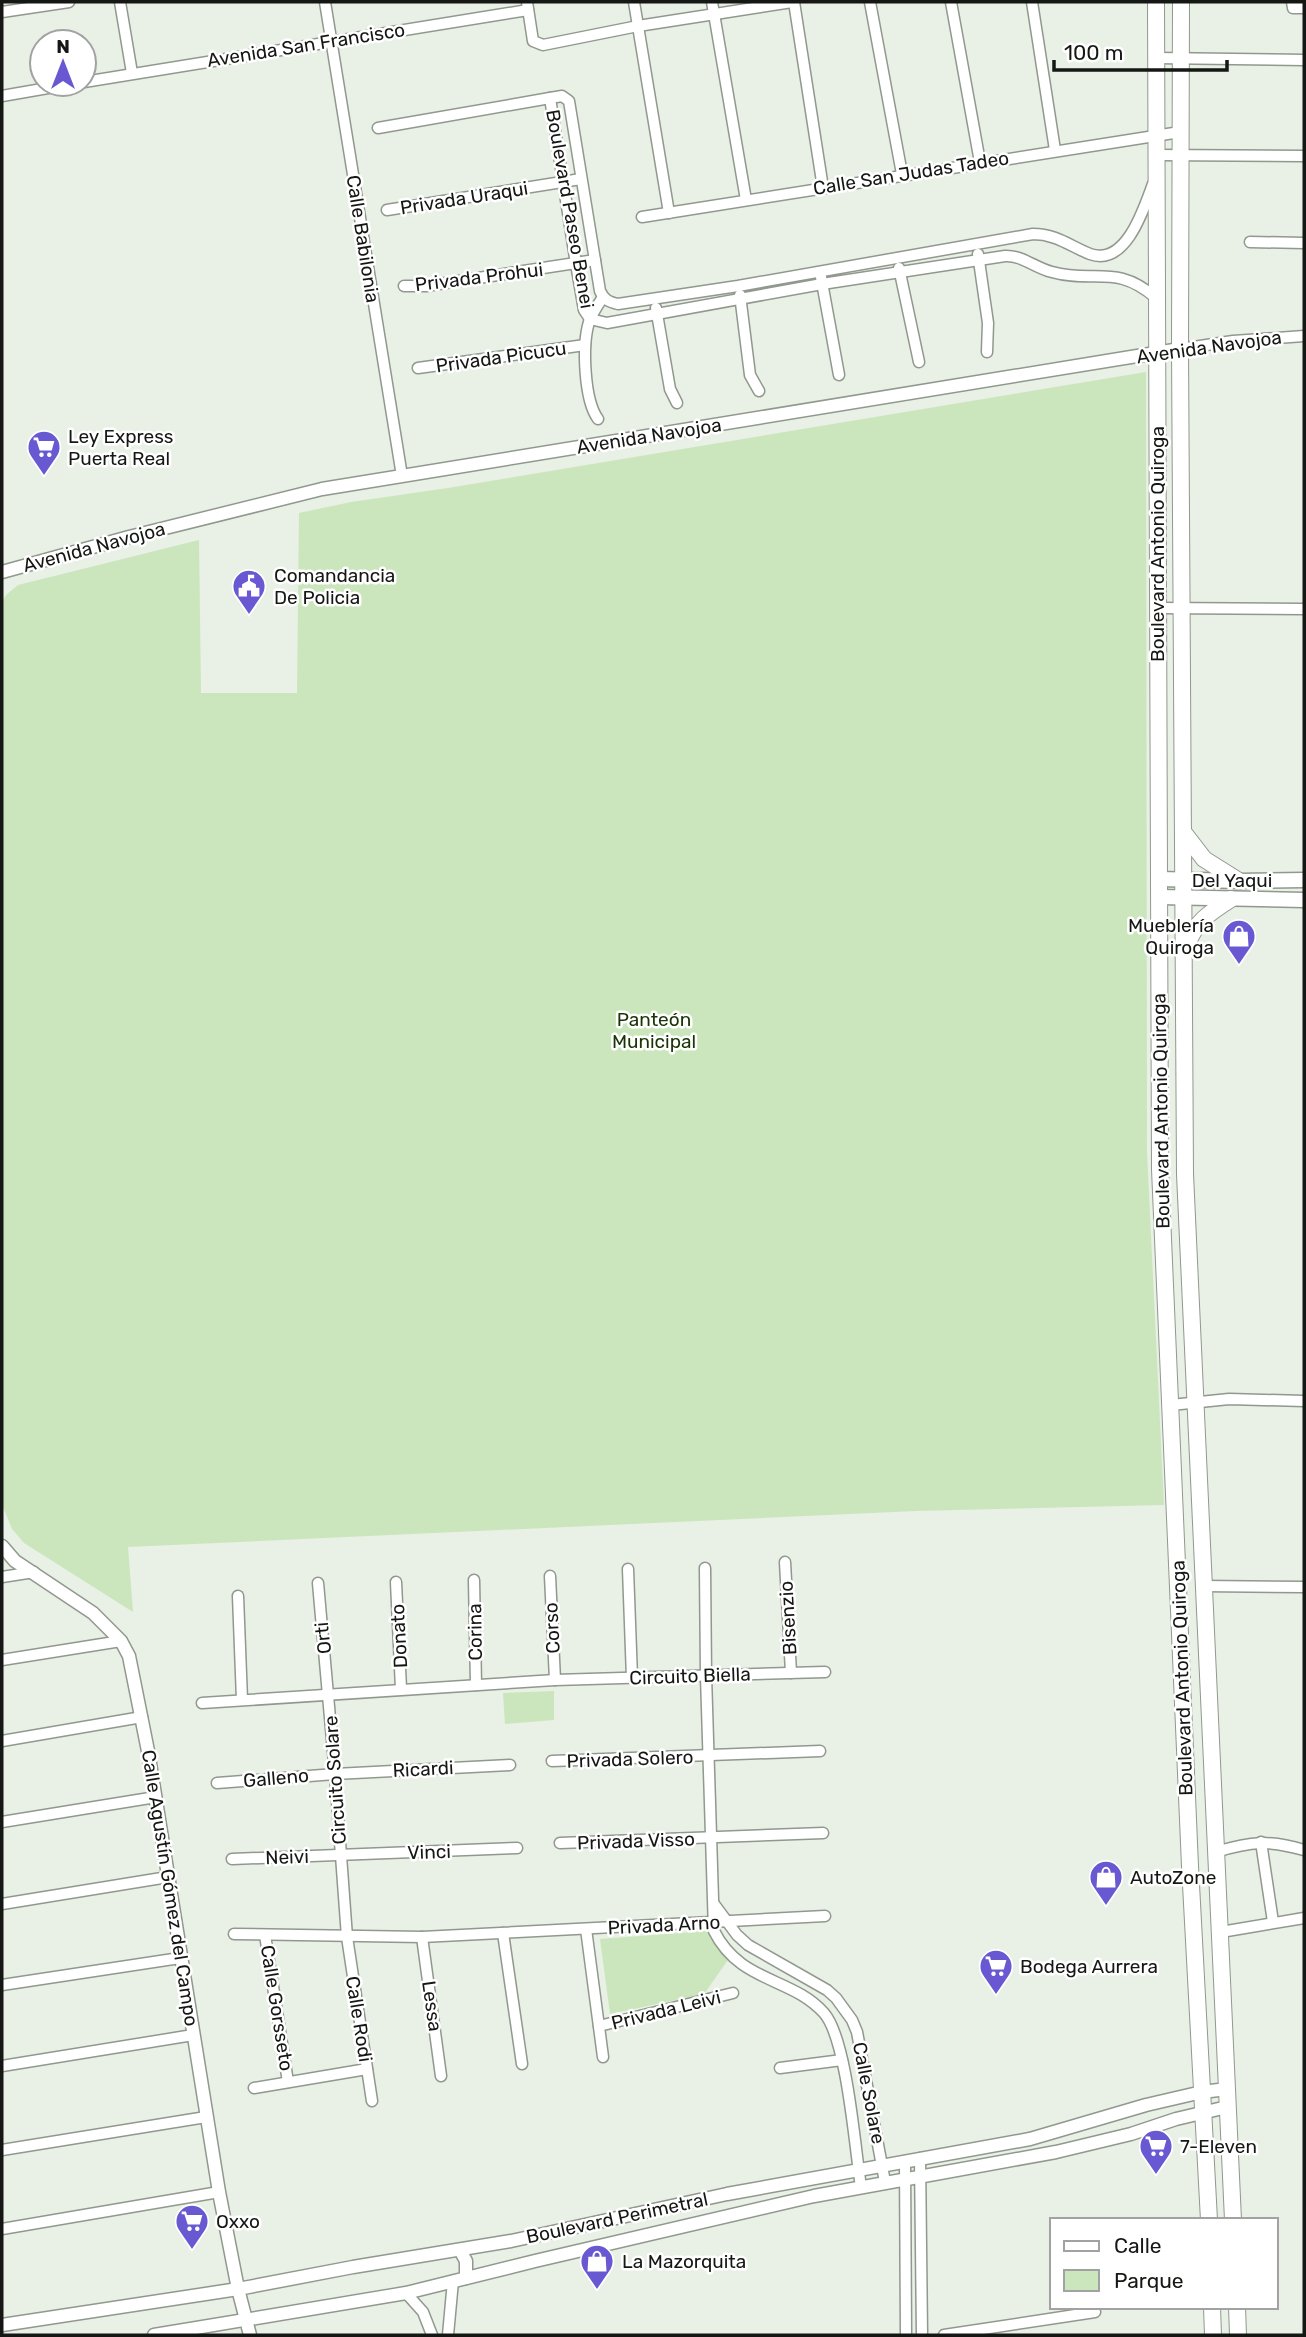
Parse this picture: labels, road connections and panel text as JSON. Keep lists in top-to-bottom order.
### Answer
{
  "streets": {
    "main road": ["Boulevard Antonio Quiroga", "Del Yaqui"],
    "street": [
      "Avenida San Francisco",
      "Calle San Judas Tadeo",
      "Privada Uraqui",
      "Boulevard Paseo Benei",
      "Calle Babilonia",
      "Privada Prohui",
      "Avenida Navojoa",
      "Privada Picucu",
      "Bisenzio",
      "Corso",
      "Corina",
      "Donato",
      "Orti",
      "Circuito Biella",
      "Privada Solero",
      "Ricardi",
      "Galleno",
      "Circuito Solare",
      "Privada Visso",
      "Vinci",
      "Neivi",
      "Calle Agustín Gómez del Campo",
      "Privada Arno",
      "Lessa",
      "Calle Gorsseto",
      "Privada Leivi",
      "Calle Rodi",
      "Calle Solare",
      "Boulevard Perimetral"
    ]
  },
  "crossings": [
    ["Avenida San Francisco", "Calle Babilonia"],
    ["Calle San Judas Tadeo", "Boulevard Antonio Quiroga"],
    ["Privada Uraqui", "Boulevard Paseo Benei"],
    ["Boulevard Paseo Benei", "Privada Prohui"],
    ["Boulevard Paseo Benei", "Boulevard Antonio Quiroga"],
    ["Calle Babilonia", "Avenida Navojoa"],
    ["Avenida Navojoa", "Boulevard Antonio Quiroga"],
    ["Boulevard Antonio Quiroga", "Del Yaqui"],
    ["Boulevard Antonio Quiroga", "Boulevard Perimetral"],
    ["Bisenzio", "Circuito Biella"],
    ["Corso", "Circuito Biella"],
    ["Corso", "Circuito Solare"],
    ["Corina", "Circuito Solare"],
    ["Donato", "Circuito Solare"],
    ["Orti", "Circuito Solare"],
    ["Circuito Biella", "Circuito Solare"],
    ["Ricardi", "Galleno"],
    ["Ricardi", "Circuito Solare"],
    ["Galleno", "Circuito Solare"],
    ["Circuito Solare", "Vinci"],
    ["Circuito Solare", "Neivi"],
    ["Circuito Solare", "Calle Rodi"],
    ["Vinci", "Neivi"],
    ["Calle Agustín Gómez del Campo", "Boulevard Perimetral"],
    ["Privada Arno", "Calle Solare"],
    ["Calle Solare", "Boulevard Perimetral"]
  ],
  "parks": ["Panteón Municipal"],
  "places": {
    "supermarket": [
      "Ley Express Puerta Real",
      "Bodega Aurrera",
      "7-Eleven",
      "Oxxo"
    ],
    "public building": ["Comandancia De Policia"],
    "shop": ["Mueblería Quiroga", "AutoZone", "La Mazorquita"]
  },
  "legend": ["Calle", "Parque"],
  "scale_bar": "100 m",
  "north": "top"
}
